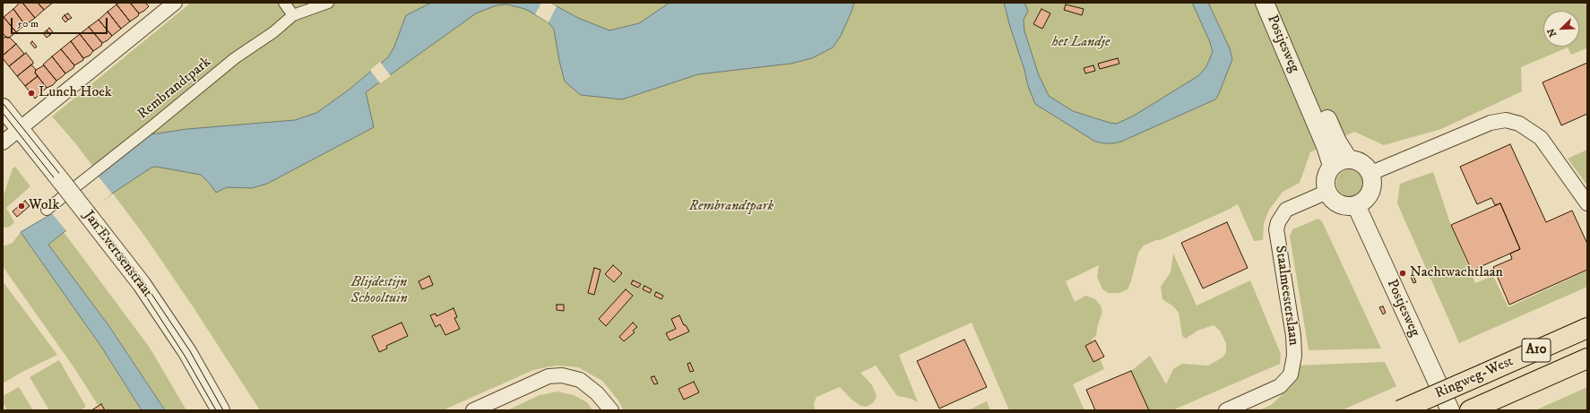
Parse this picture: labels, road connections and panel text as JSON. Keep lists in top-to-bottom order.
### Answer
{
  "streets": {
    "highway": ["A10", "Ringweg-West"],
    "street": [
      "Postjesweg",
      "Rembrandtpark",
      "Jan Evertsenstraat",
      "Staalmeesterslaan"
    ]
  },
  "crossings": [
    ["Postjesweg", "Staalmeesterslaan"]
  ],
  "parks": ["het Landje", "Rembrandtpark", "Blijdestijn Schooltuin"],
  "places": ["Lunch Hoek", "Wolk", "Nachtwachtlaan"],
  "scale_bar": "50 m",
  "north": "bottom left"
}
